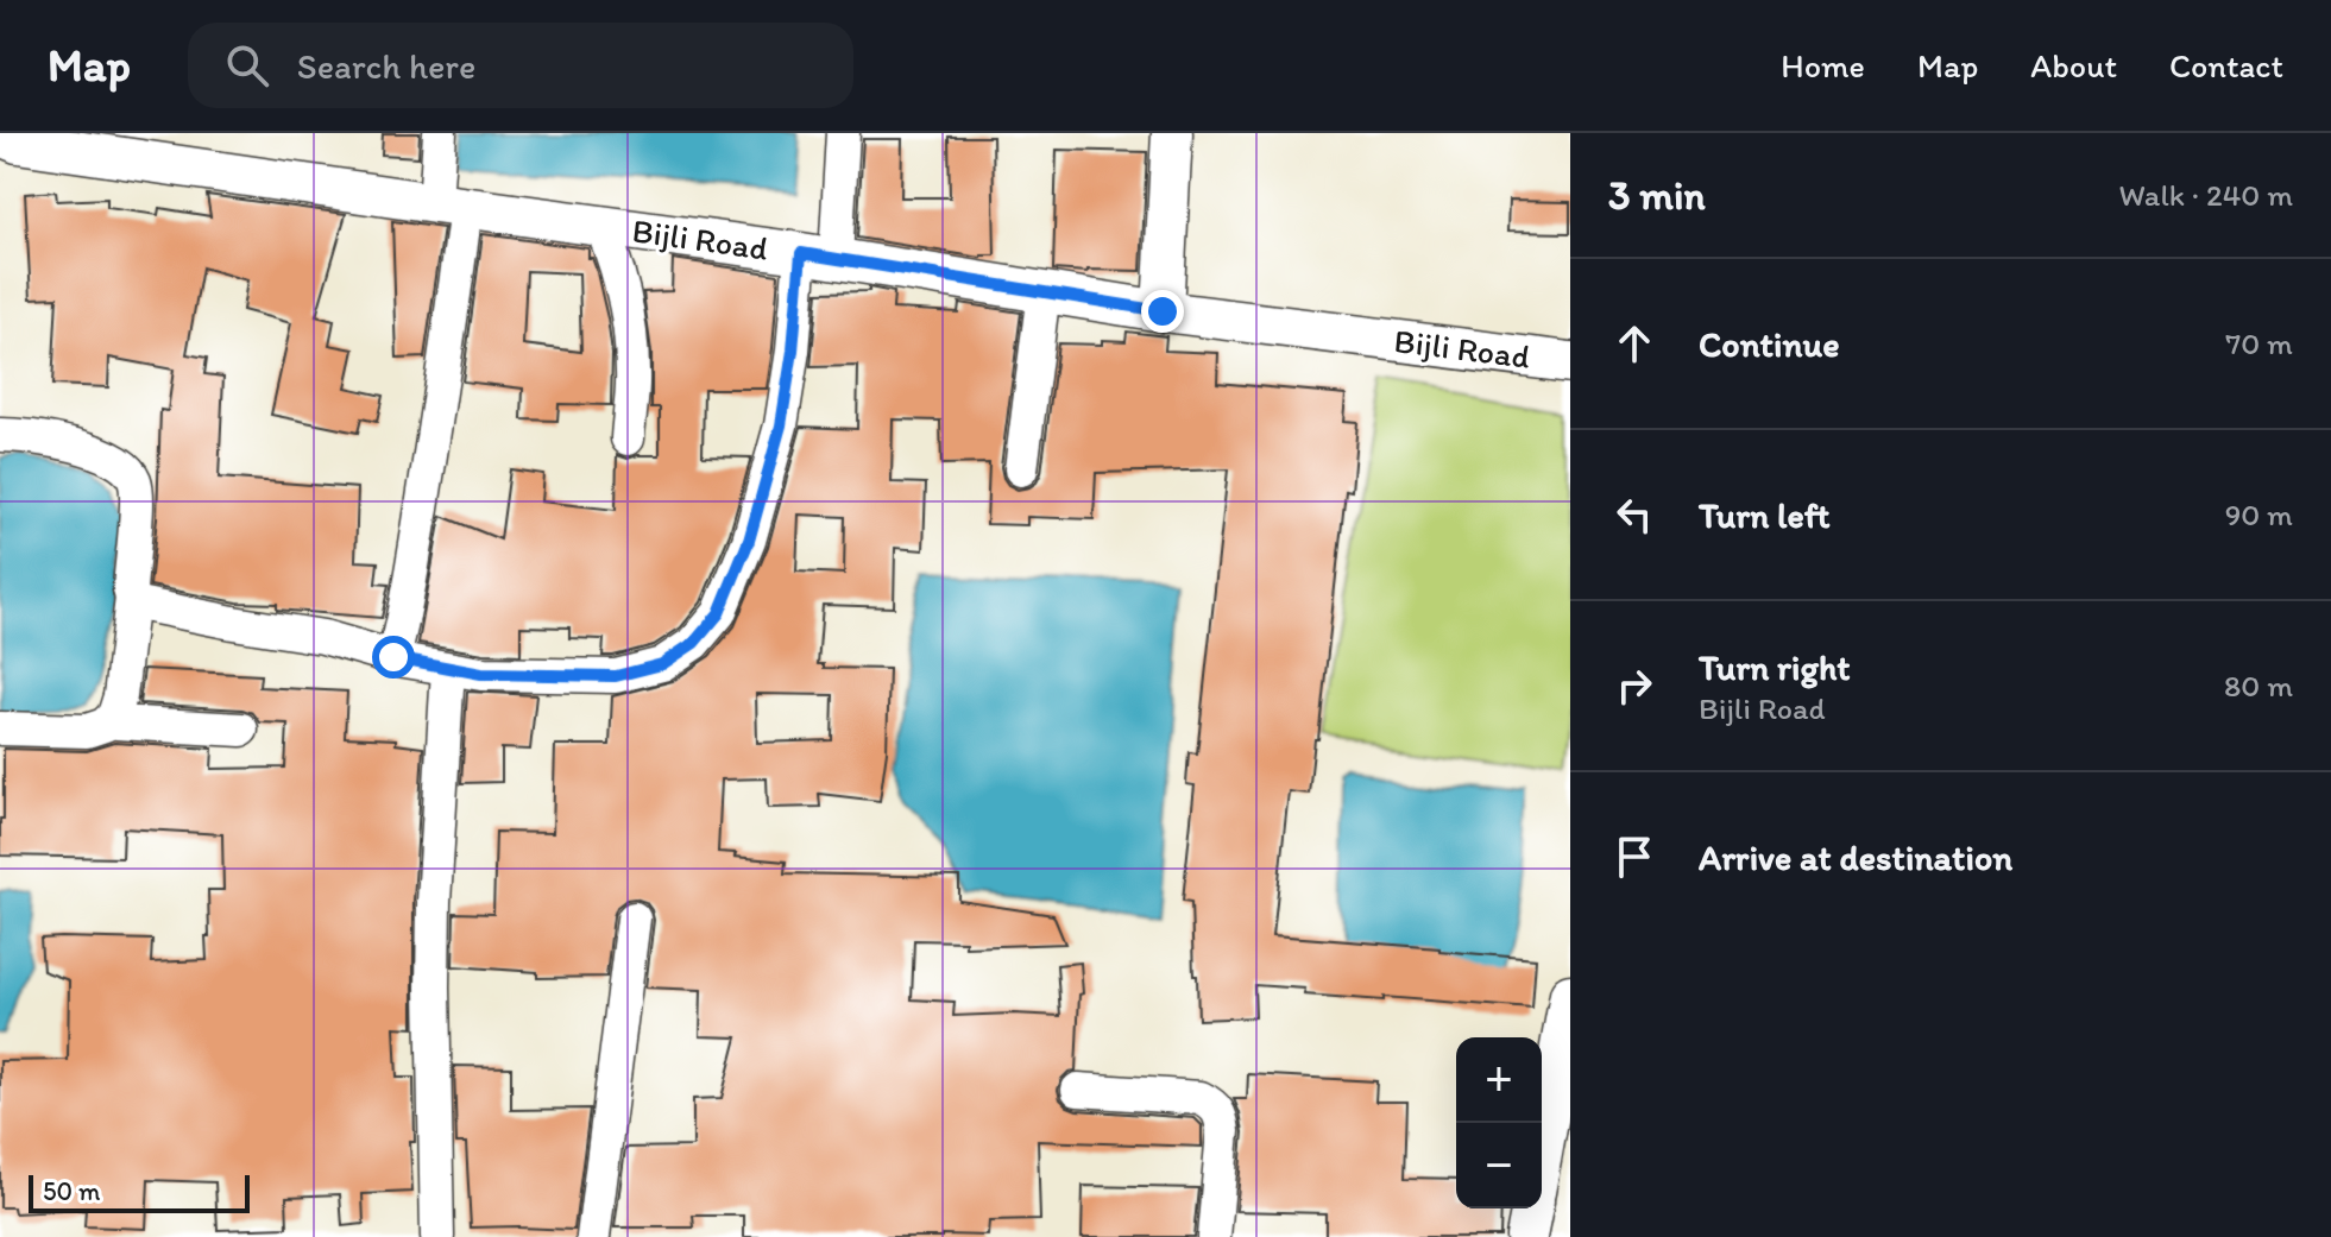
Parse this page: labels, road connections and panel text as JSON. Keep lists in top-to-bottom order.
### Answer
{
  "streets": {
    "street": ["Bijli Road"]
  },
  "scale_bar": "50 m",
  "page": {
    "header": "Map",
    "search": "Search here",
    "nav": [
      "Home",
      "Map",
      "About",
      "Contact"
    ],
    "heading": ["3 min", "Walk · 240 m"],
    "list": [
      ["Continue", "70 m"],
      ["Turn left", "90 m"],
      ["Turn right", "Bijli Road", "80 m"],
      "Arrive at destination"
    ],
    "map_buttons": ["+", "−"],
    "scale": "50 m"
  }
}
